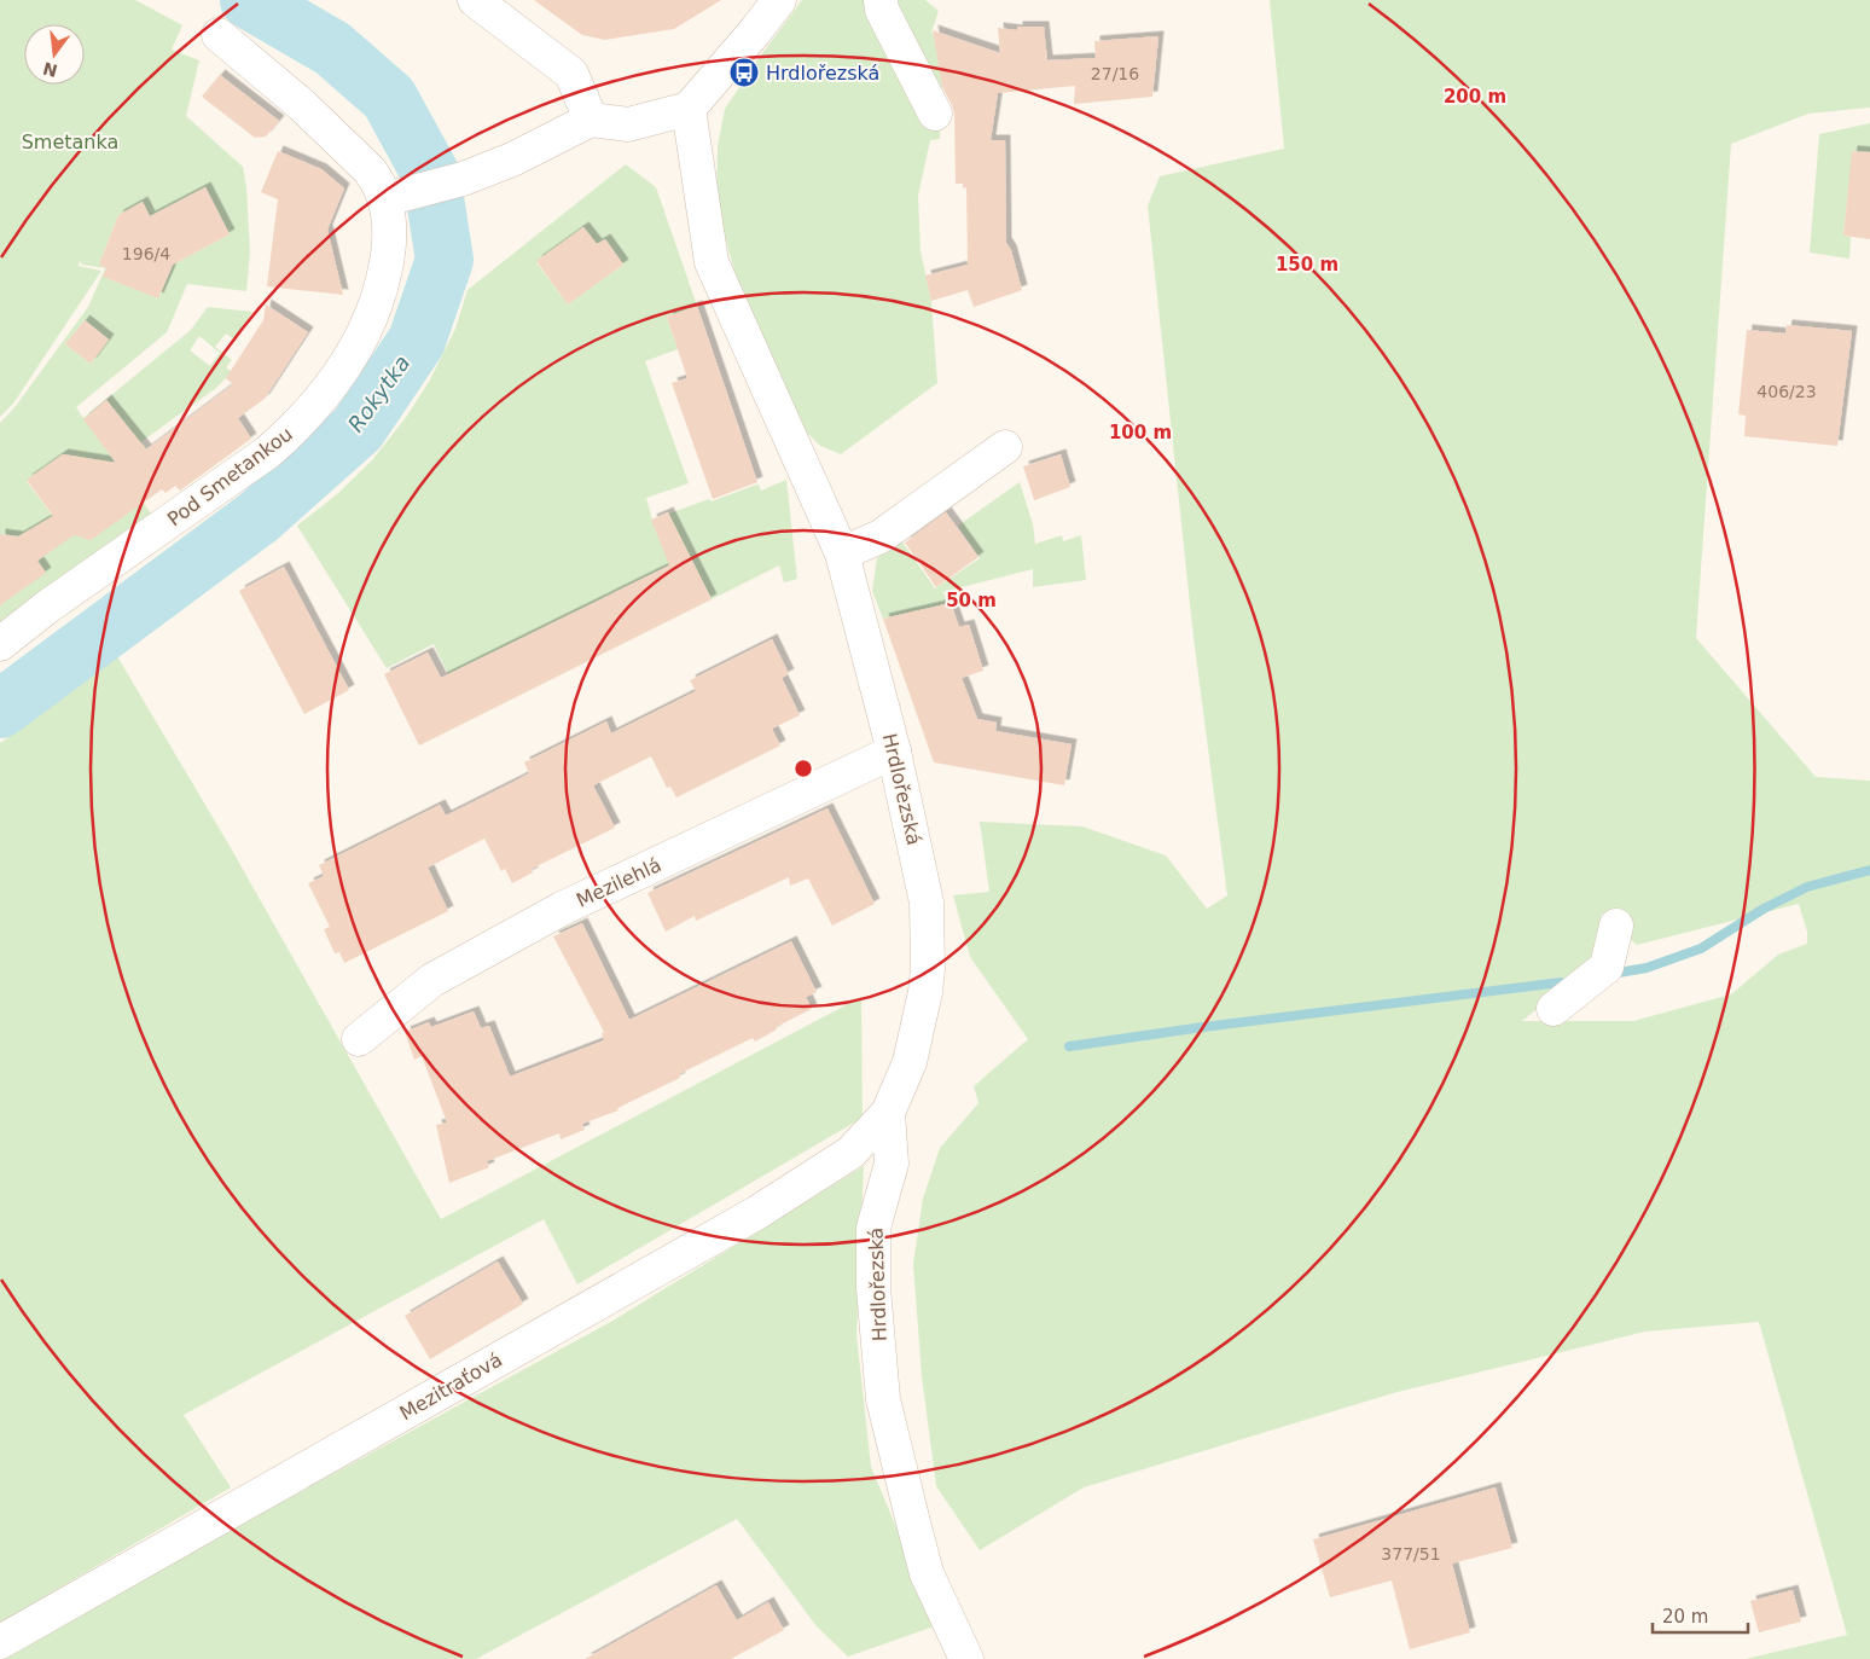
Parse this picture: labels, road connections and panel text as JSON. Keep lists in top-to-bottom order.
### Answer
{
  "streets": {
    "street": [
      "Pod Smetankou",
      "Hrdlořezská",
      "Mezilehlá",
      "Mezitraťová"
    ]
  },
  "crossings": [
    ["Hrdlořezská", "Mezilehlá"],
    ["Hrdlořezská", "Mezitraťová"]
  ],
  "water": ["Rokytka"],
  "parks": ["Smetanka"],
  "places": {
    "bus stop": ["Hrdlořezská"]
  },
  "house_numbers": [
    "27/16",
    "196/4",
    "406/23",
    "377/51"
  ],
  "scale_bar": "20 m",
  "north": "bottom",
  "rings": [
    "200 m",
    "150 m",
    "100 m",
    "50 m"
  ]
}
